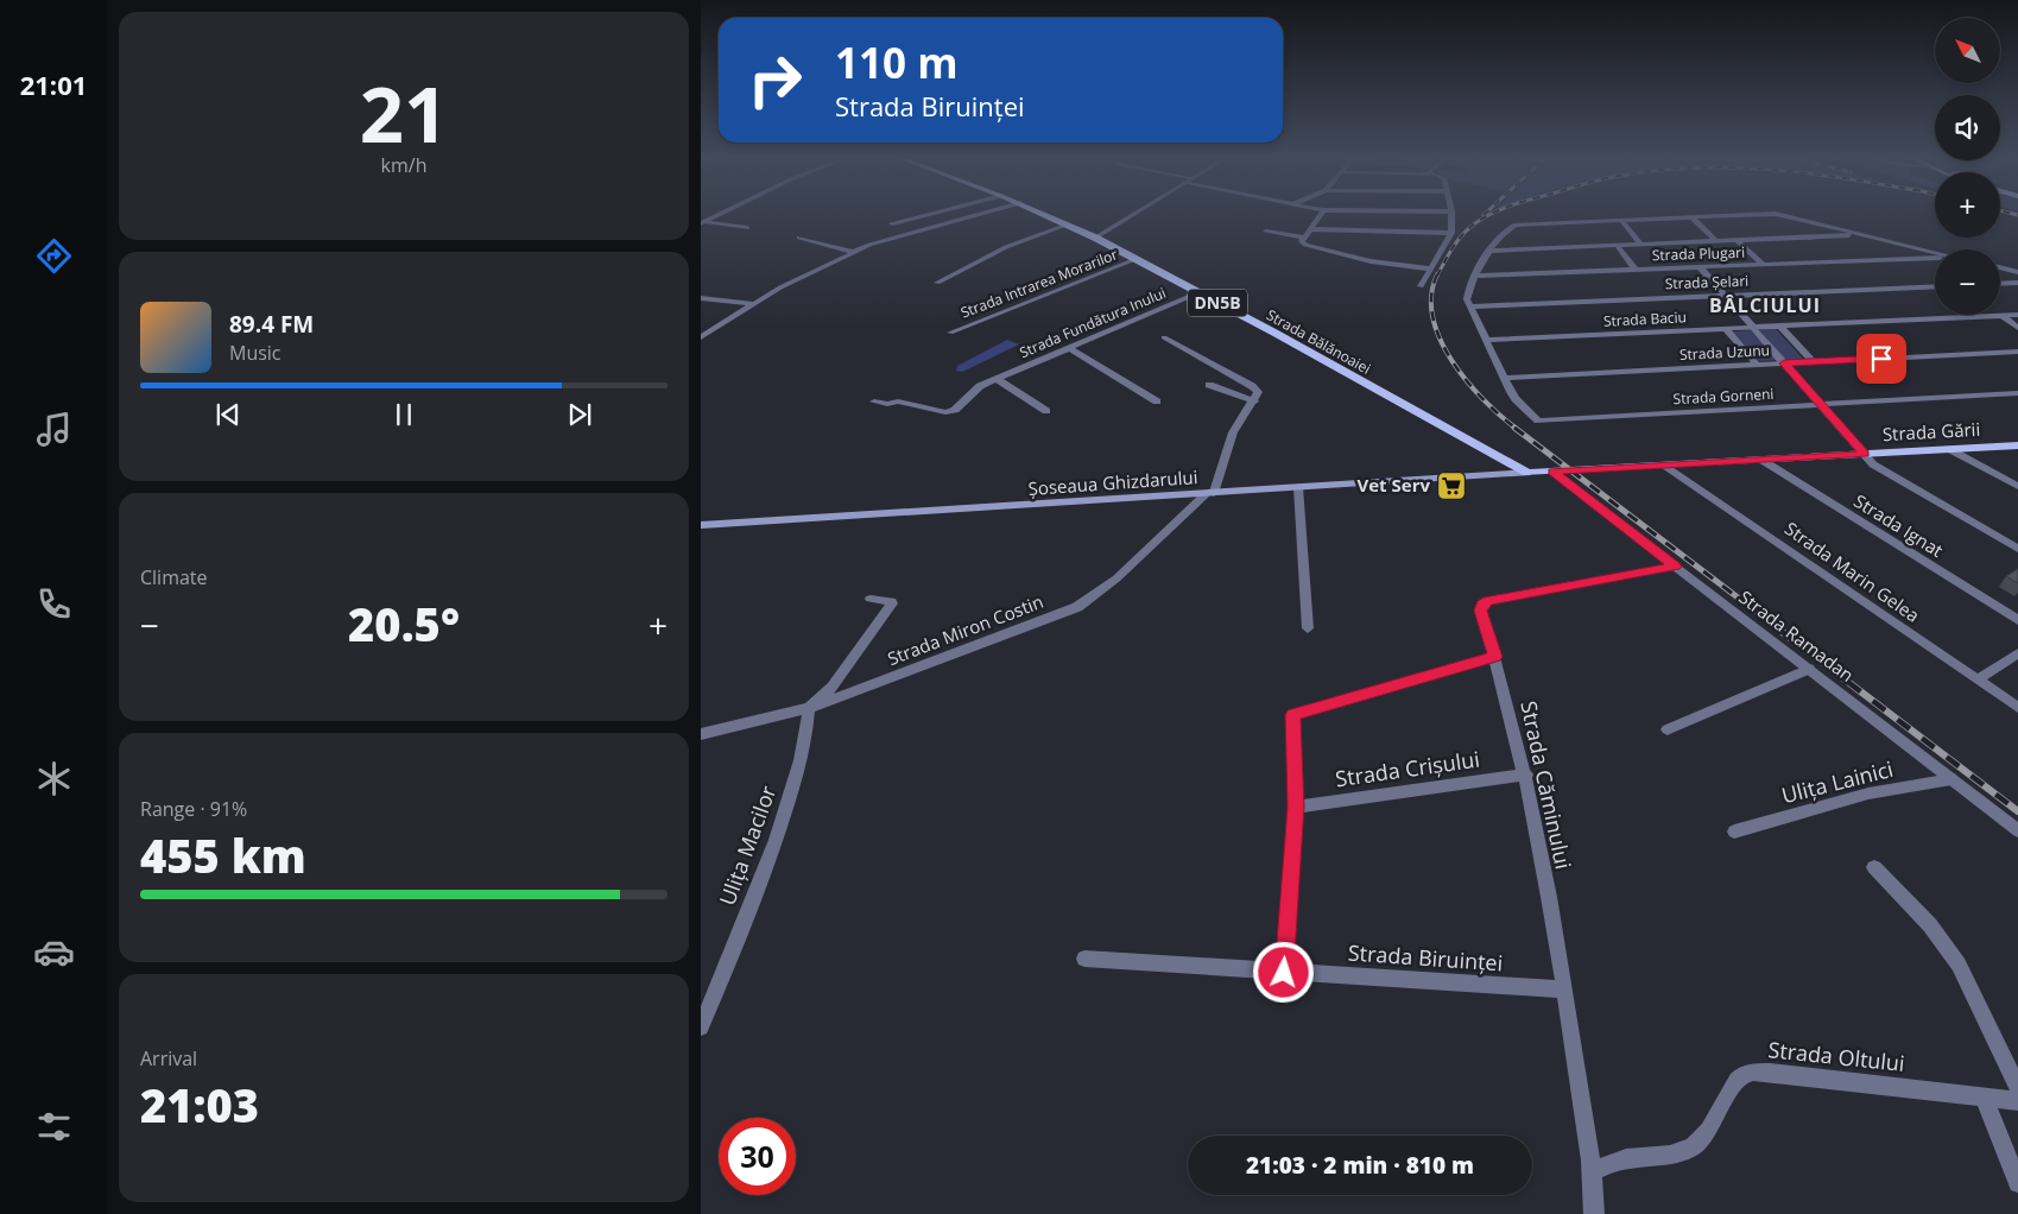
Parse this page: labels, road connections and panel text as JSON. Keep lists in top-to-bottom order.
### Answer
{
  "streets": {
    "main road": [
      "DN5B",
      "Strada Bălănoaiei",
      "Strada Gării",
      "Șoseaua Ghizdarului"
    ],
    "street": [
      "Strada Plugari",
      "Strada Șelari",
      "Strada Intrarea Morarilor",
      "Strada Baciu",
      "Strada Fundătura Inului",
      "Strada Uzunu",
      "Strada Gorneni",
      "Strada Ignat",
      "Strada Marin Gelea",
      "Strada Miron Costin",
      "Strada Ramadan",
      "Strada Crișului",
      "Ulița Lainici",
      "Strada Căminului",
      "Ulița Macilor",
      "Strada Biruinței",
      "Strada Oltului"
    ]
  },
  "crossings": [
    ["Strada Intrarea Morarilor", "Strada Bălănoaiei"],
    ["Strada Fundătura Inului", "Strada Bălănoaiei"],
    ["Strada Bălănoaiei", "Strada Gării"],
    ["Strada Bălănoaiei", "Șoseaua Ghizdarului"],
    ["Strada Uzunu", "Strada Gorneni"],
    ["Strada Gării", "Șoseaua Ghizdarului"],
    ["Strada Gării", "Strada Ignat"],
    ["Strada Gării", "Strada Marin Gelea"],
    ["Strada Gării", "Strada Ramadan"],
    ["Șoseaua Ghizdarului", "Strada Miron Costin"],
    ["Strada Miron Costin", "Ulița Macilor"],
    ["Strada Ramadan", "Ulița Lainici"],
    ["Strada Ramadan", "Strada Căminului"],
    ["Strada Crișului", "Strada Căminului"],
    ["Strada Căminului", "Strada Biruinței"],
    ["Strada Căminului", "Strada Oltului"]
  ],
  "districts": ["BÂLCIULUI"],
  "places": {
    "supermarket": ["Vet Serv"]
  },
  "north": "top left",
  "page": {
    "tabs": "21:01",
    "tile": [
      ["21", "km/h"],
      "Climate",
      ["Range · 91%", "455 km"],
      ["Arrival", "21:03"]
    ],
    "map_buttons": ["+", "−"],
    "turn": ["110 m", "Strada Biruinței"],
    "song": ["89.4 FM", "Music"],
    "heat": ["−", "20.5°", "+"],
    "limit": "30",
    "trip": "21:03 · 2 min · 810 m"
  }
}
